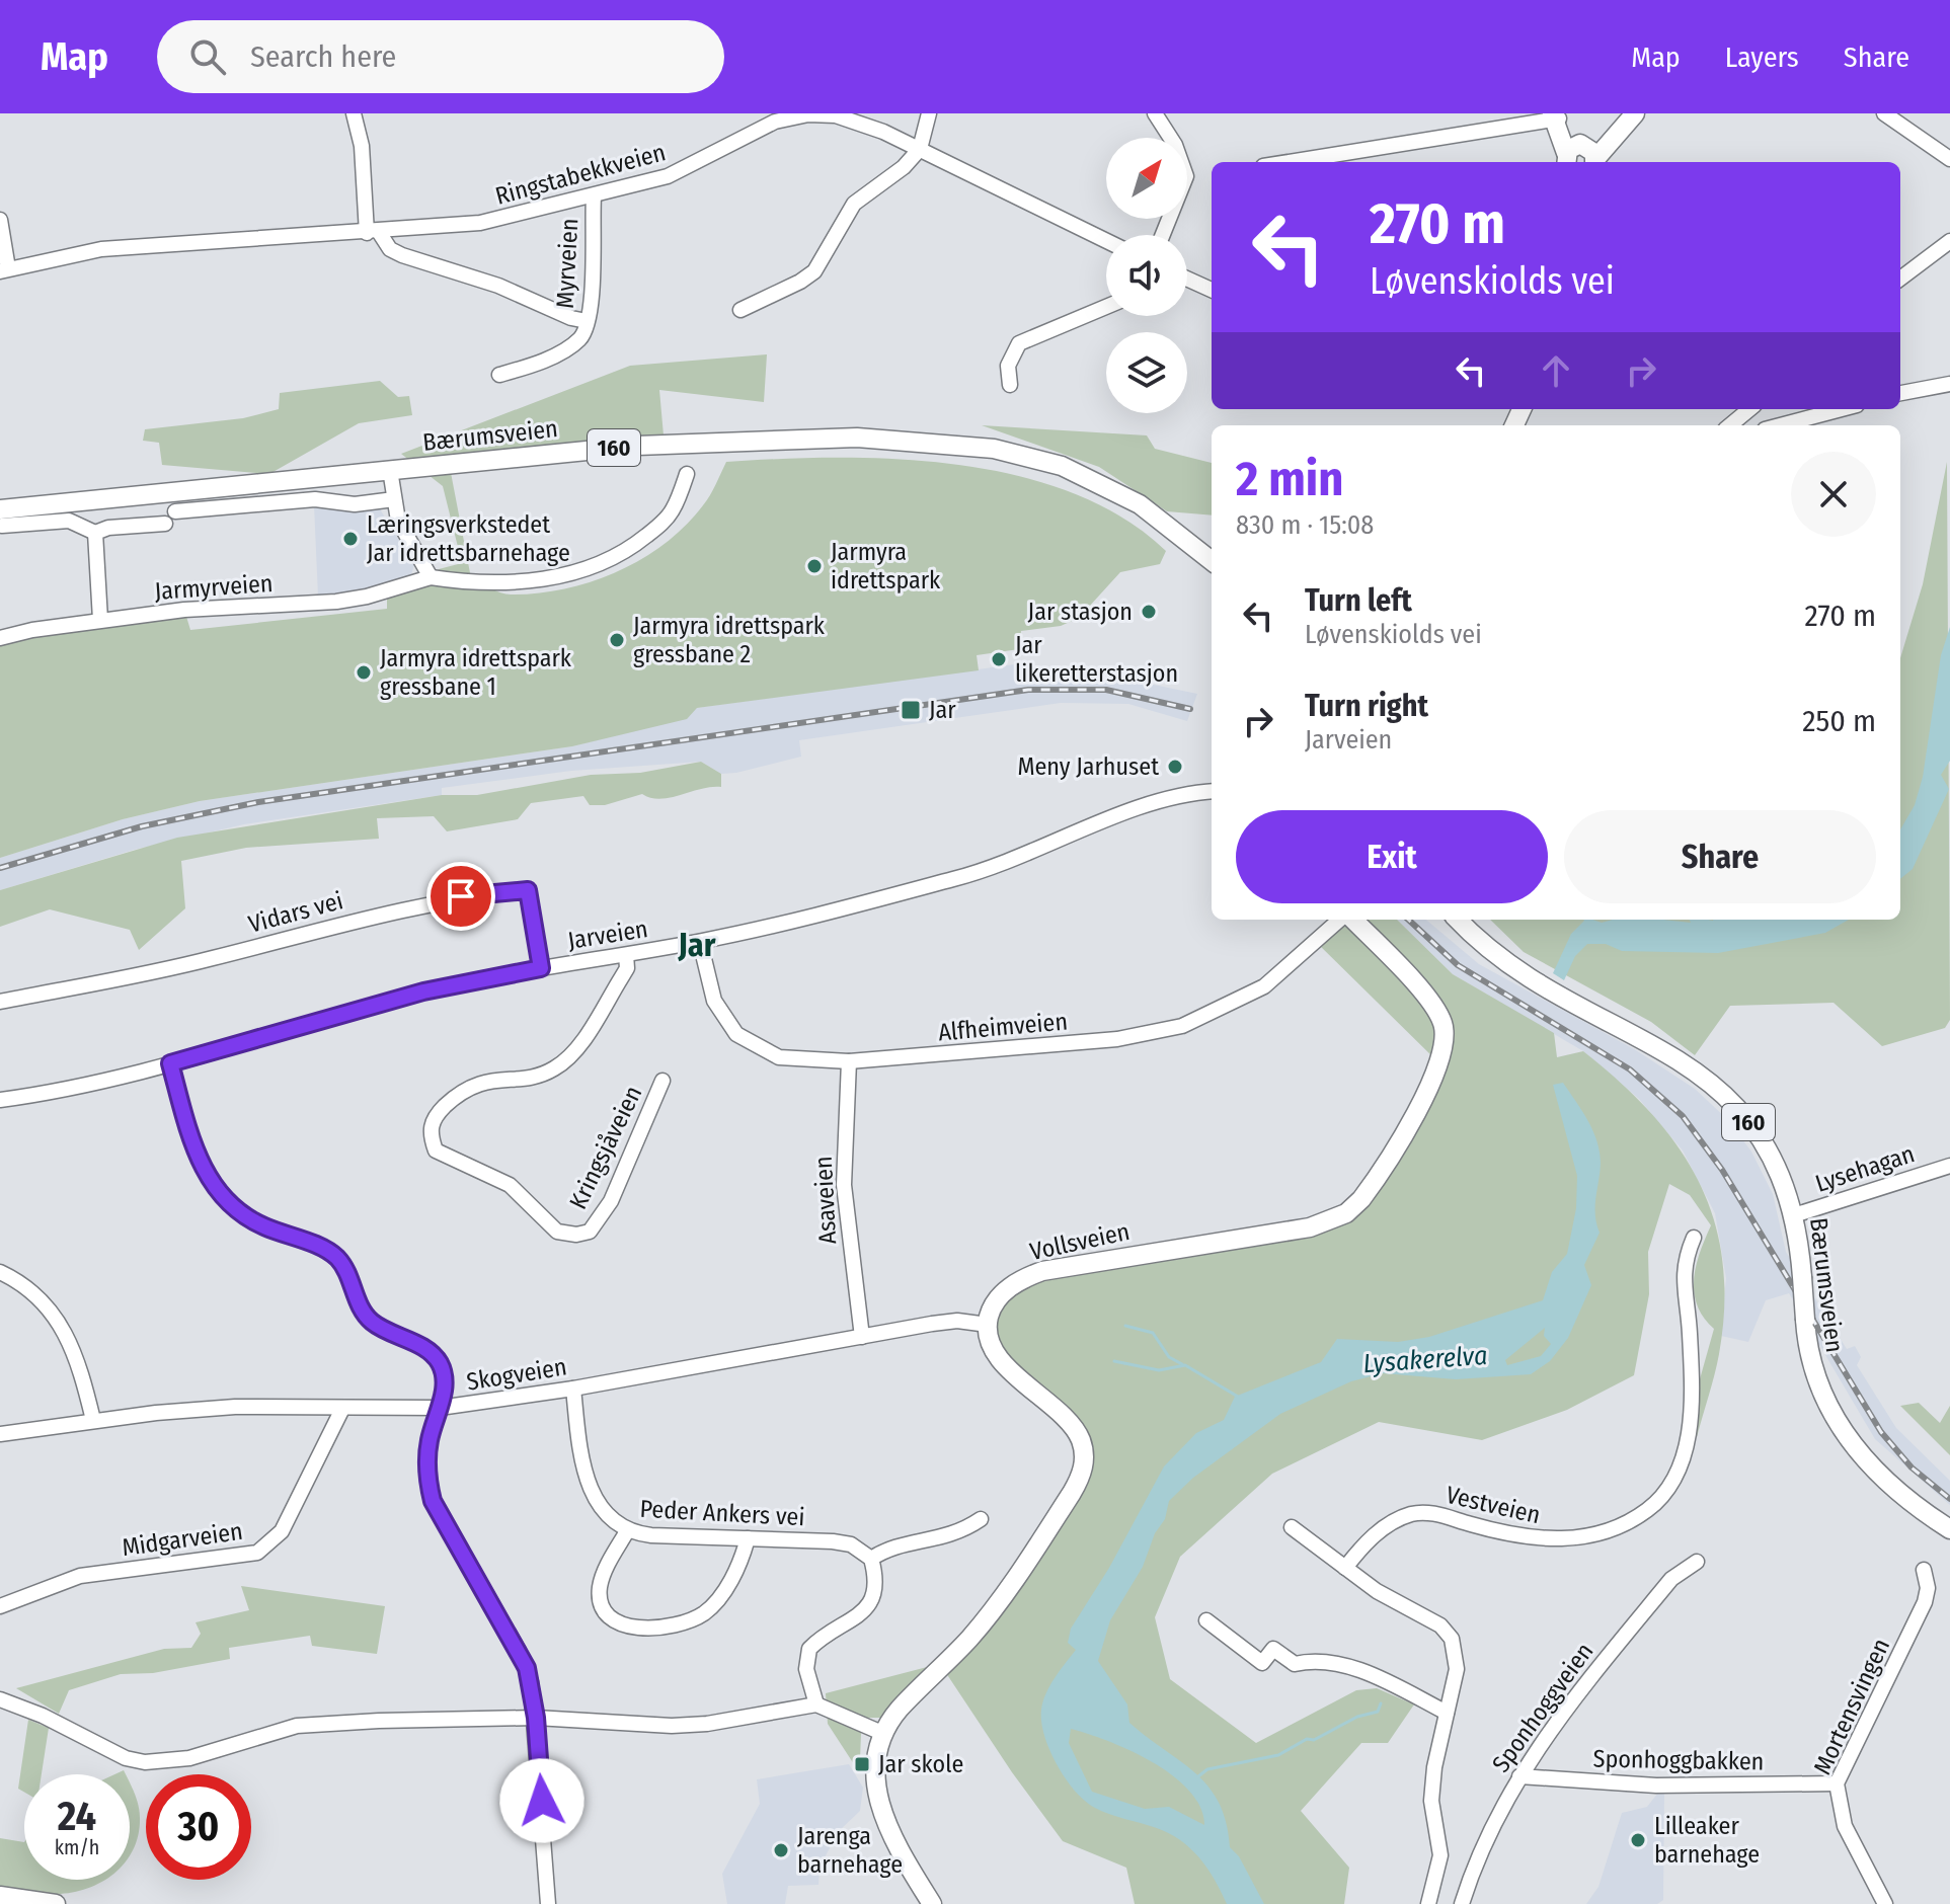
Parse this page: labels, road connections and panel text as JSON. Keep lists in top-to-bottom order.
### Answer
{
  "streets": {
    "main road": ["Bærumsveien", "160", "Vollsveien"],
    "street": [
      "Ringstabekkveien",
      "Myrveien",
      "Jarmyrveien",
      "Vidars vei",
      "Jarveien",
      "Alfheimveien",
      "Kringsjåveien",
      "Lysehagan",
      "Asaveien",
      "Skogveien",
      "Vestveien",
      "Peder Ankers vei",
      "Midgarveien",
      "Mortensvingen",
      "Sponhoggveien",
      "Sponhoggbakken"
    ]
  },
  "crossings": [
    ["Ringstabekkveien", "Myrveien"],
    ["Bærumsveien", "Lysehagan"],
    ["Vidars vei", "Jarveien"],
    ["Jarveien", "Alfheimveien"],
    ["Jarveien", "Kringsjåveien"],
    ["Alfheimveien", "Asaveien"],
    ["Asaveien", "Skogveien"],
    ["Vollsveien", "Skogveien"],
    ["Skogveien", "Peder Ankers vei"],
    ["Skogveien", "Midgarveien"],
    ["Mortensvingen", "Sponhoggbakken"],
    ["Sponhoggveien", "Sponhoggbakken"]
  ],
  "districts": ["Jar"],
  "water": ["Lysakerelva"],
  "places": {
    "other": [
      "Læringsverkstedet Jar idrettsbarnehage",
      "Jarmyra idrettspark",
      "Jar stasjon",
      "Jarmyra idrettspark gressbane 2",
      "Jar likeretterstasjon",
      "Jarmyra idrettspark gressbane 1",
      "Meny Jarhuset",
      "Lilleaker barnehage",
      "Jarenga barnehage"
    ],
    "transit": ["Jar", "Jar skole"]
  },
  "north": "top right",
  "page": {
    "header": "Map",
    "search": "Search here",
    "nav": ["Map", "Layers", "Share"],
    "turn": ["270 m", "Løvenskiolds vei"],
    "heading": ["2 min", "830 m · 15:08"],
    "list": [
      {
        "name": "Turn left",
        "note": "Løvenskiolds vei",
        "value": "270 m"
      },
      {
        "name": "Turn right",
        "note": "Jarveien",
        "value": "250 m"
      }
    ],
    "buttons": ["Exit", "Share"],
    "speed": "24 km/h",
    "limit": "30"
  }
}
